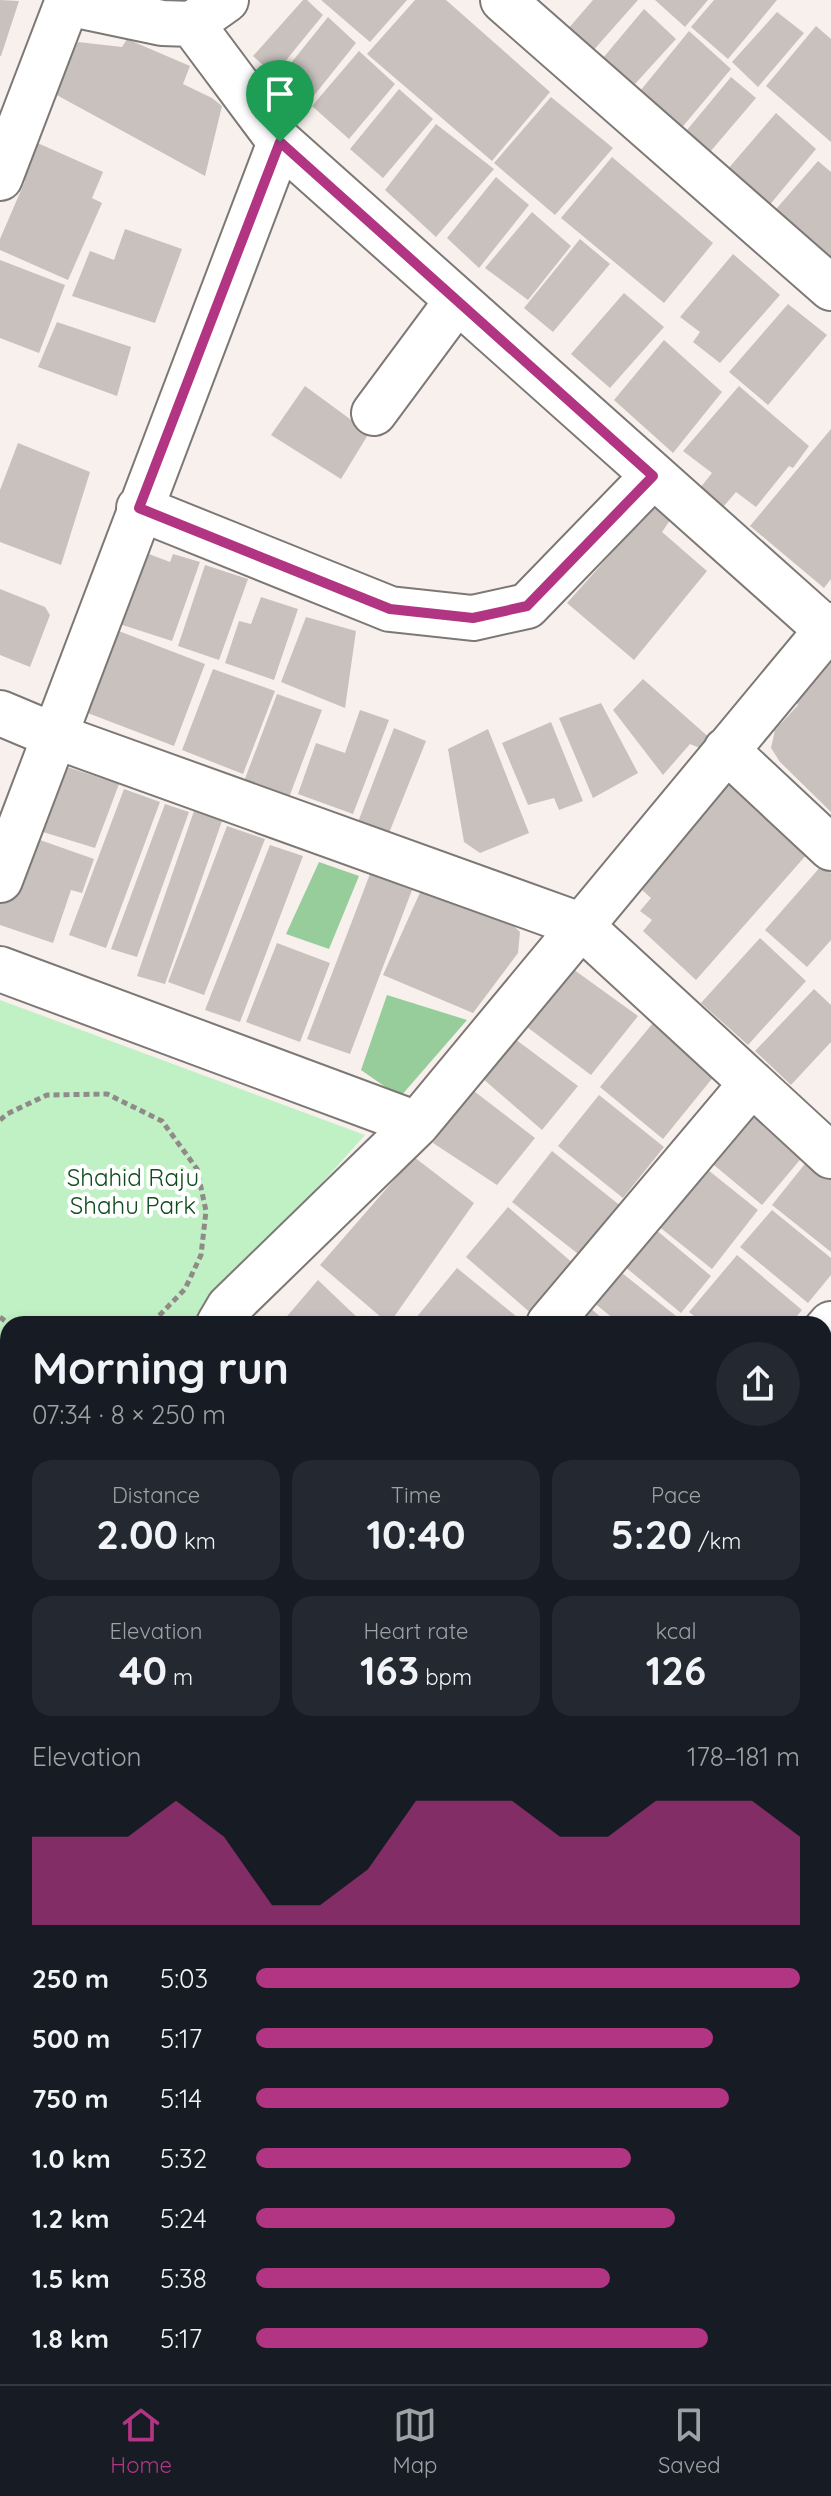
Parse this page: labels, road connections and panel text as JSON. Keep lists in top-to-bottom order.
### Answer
{
  "parks": ["Shahid Raju Shahu Park"],
  "page": {
    "heading": ["Morning run", "07:34 · 8 × 250 m"],
    "stats": [
      ["Distance", "2.00 km"],
      ["Time", "10:40"],
      ["Pace", "5:20 /km"],
      ["Elevation", "40 m"],
      ["Heart rate", "163 bpm"],
      ["kcal", "126"]
    ],
    "chart": ["Elevation", "178–181 m"],
    "list": [
      {
        "name": "250 m",
        "note": "5:03"
      },
      {
        "name": "500 m",
        "note": "5:17"
      },
      {
        "name": "750 m",
        "note": "5:14"
      },
      {
        "name": "1.0 km",
        "note": "5:32"
      },
      {
        "name": "1.2 km",
        "note": "5:24"
      },
      {
        "name": "1.5 km",
        "note": "5:38"
      },
      {
        "name": "1.8 km",
        "note": "5:17"
      }
    ],
    "tabs": ["Home", "Map", "Saved"]
  }
}
